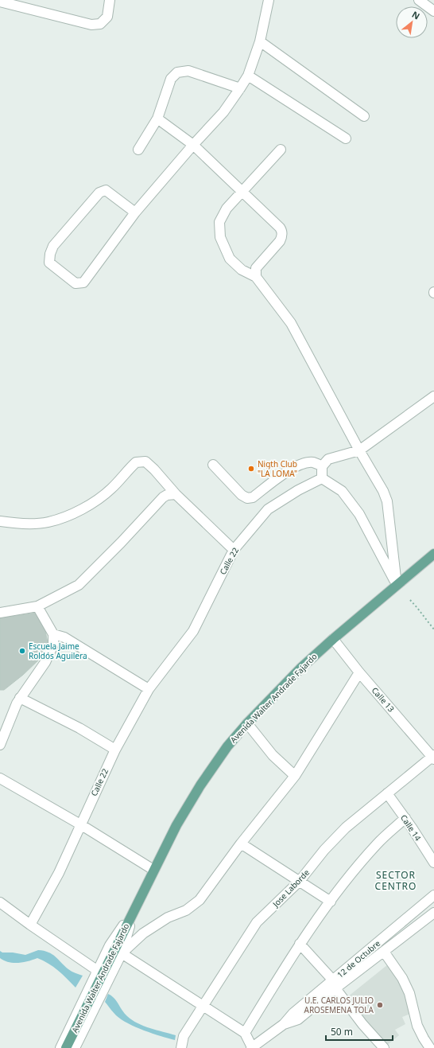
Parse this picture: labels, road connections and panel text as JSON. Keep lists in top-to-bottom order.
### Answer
{
  "streets": {
    "main road": ["Avenida Walter Andrade Fajardo"],
    "street": [
      "Calle 22",
      "Calle 13",
      "Calle 14",
      "Jose Laborde",
      "12 de Octubre"
    ]
  },
  "crossings": [
    ["Avenida Walter Andrade Fajardo", "Calle 13"],
    ["Calle 13", "Jose Laborde"],
    ["Calle 14", "Jose Laborde"]
  ],
  "districts": ["SECTOR CENTRO"],
  "places": ["Nigth Club \"LA LOMA\"", "Escuela Jaime Roldós Aguilera", "U.E. CARLOS JULIO AROSEMENA TOLA"],
  "scale_bar": "50 m",
  "north": "top right"
}
